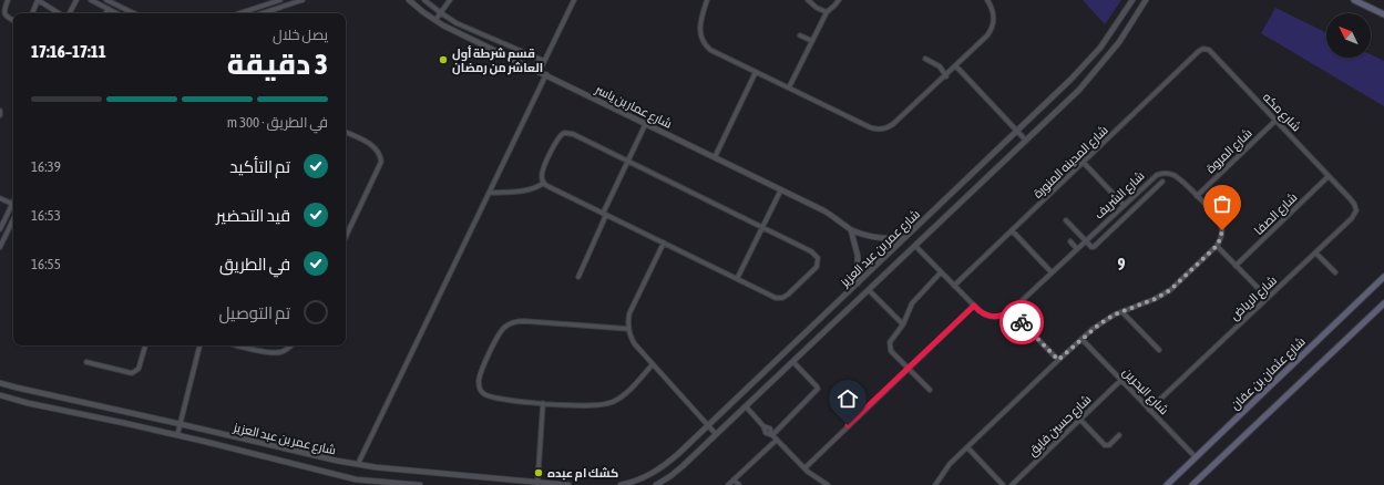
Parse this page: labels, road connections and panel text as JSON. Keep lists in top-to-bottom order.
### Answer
{
  "streets": {
    "main road": ["شارع عثمان بن عفان"],
    "street": [
      "شارع عمار بن ياسر",
      "شارع مكه",
      "شارع المروة",
      "شارع المدينه المنورة",
      "شارع الشريف",
      "شارع الصفا",
      "شارع عمر بن عبد العزيز",
      "شارع الرياض",
      "شارع البحرين",
      "شارع حسين فايق"
    ]
  },
  "crossings": [
    ["شارع عمار بن ياسر", "شارع عمر بن عبد العزيز"],
    ["شارع مكه", "شارع المروة"],
    ["شارع مكه", "شارع المدينه المنورة"],
    ["شارع مكه", "شارع الصفا"],
    ["شارع مكه", "شارع الرياض"],
    ["شارع المروة", "شارع الشريف"],
    ["شارع الرياض", "شارع البحرين"],
    ["شارع عثمان بن عفان", "شارع البحرين"],
    ["شارع البحرين", "شارع حسين فايق"]
  ],
  "districts": ["9"],
  "places": ["قسم شرطة أول العاشر من رمضان", "كشك ام عبده"],
  "north": "top left",
  "page": {
    "heading": ["3 دقيقة", "يصل خلال", "17:11–17:16"],
    "bar": "في الطريق · 300 m",
    "list": [
      ["تم التأكيد", "16:39"],
      ["قيد التحضير", "16:53"],
      ["في الطريق", "16:55"],
      "تم التوصيل"
    ]
  }
}
